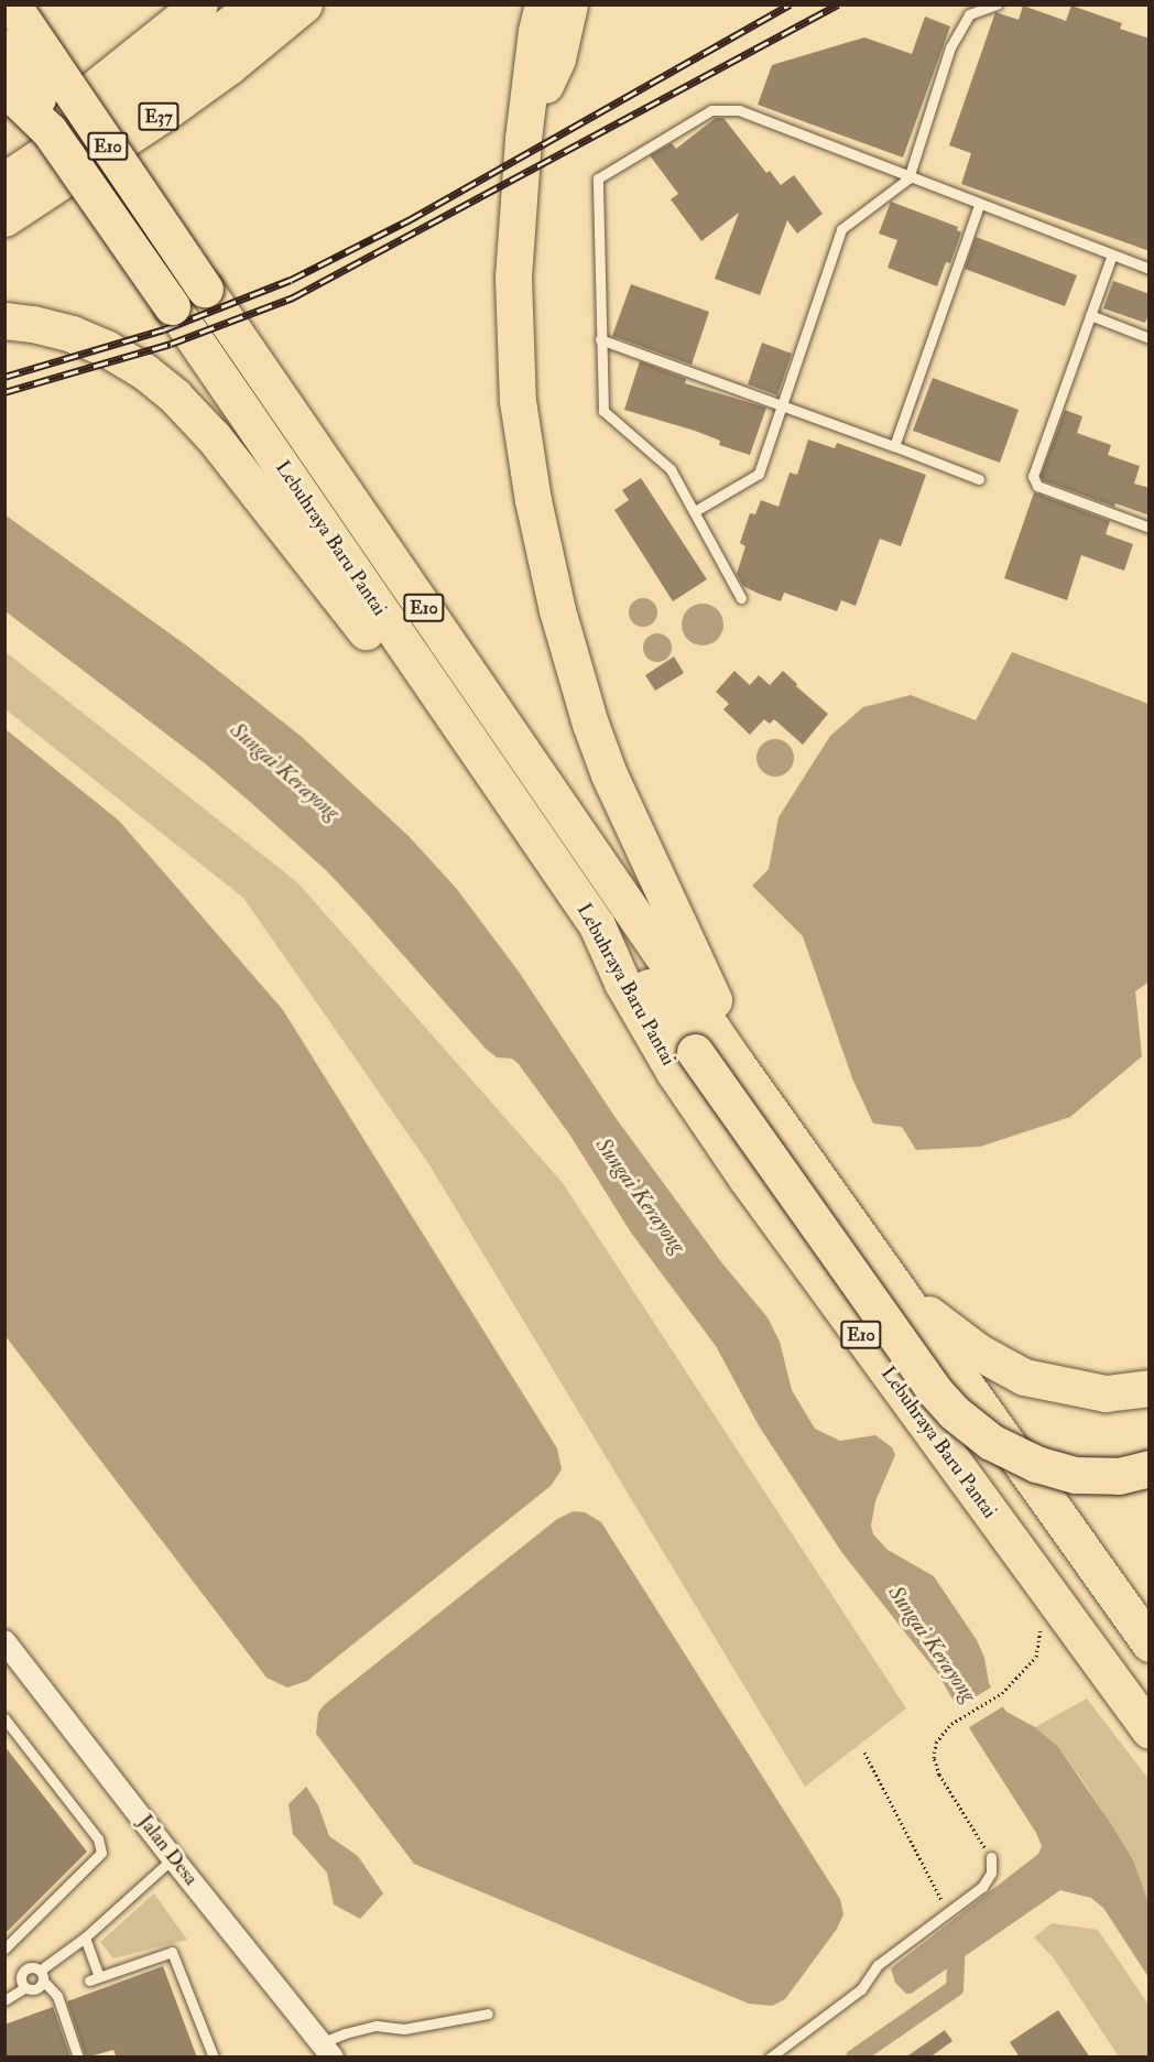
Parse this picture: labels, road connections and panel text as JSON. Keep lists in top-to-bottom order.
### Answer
{
  "streets": {
    "highway": ["E37", "E10", "Lebuhraya Baru Pantai"],
    "street": ["Jalan Desa"]
  },
  "water": ["Sungai Kerayong"]
}
